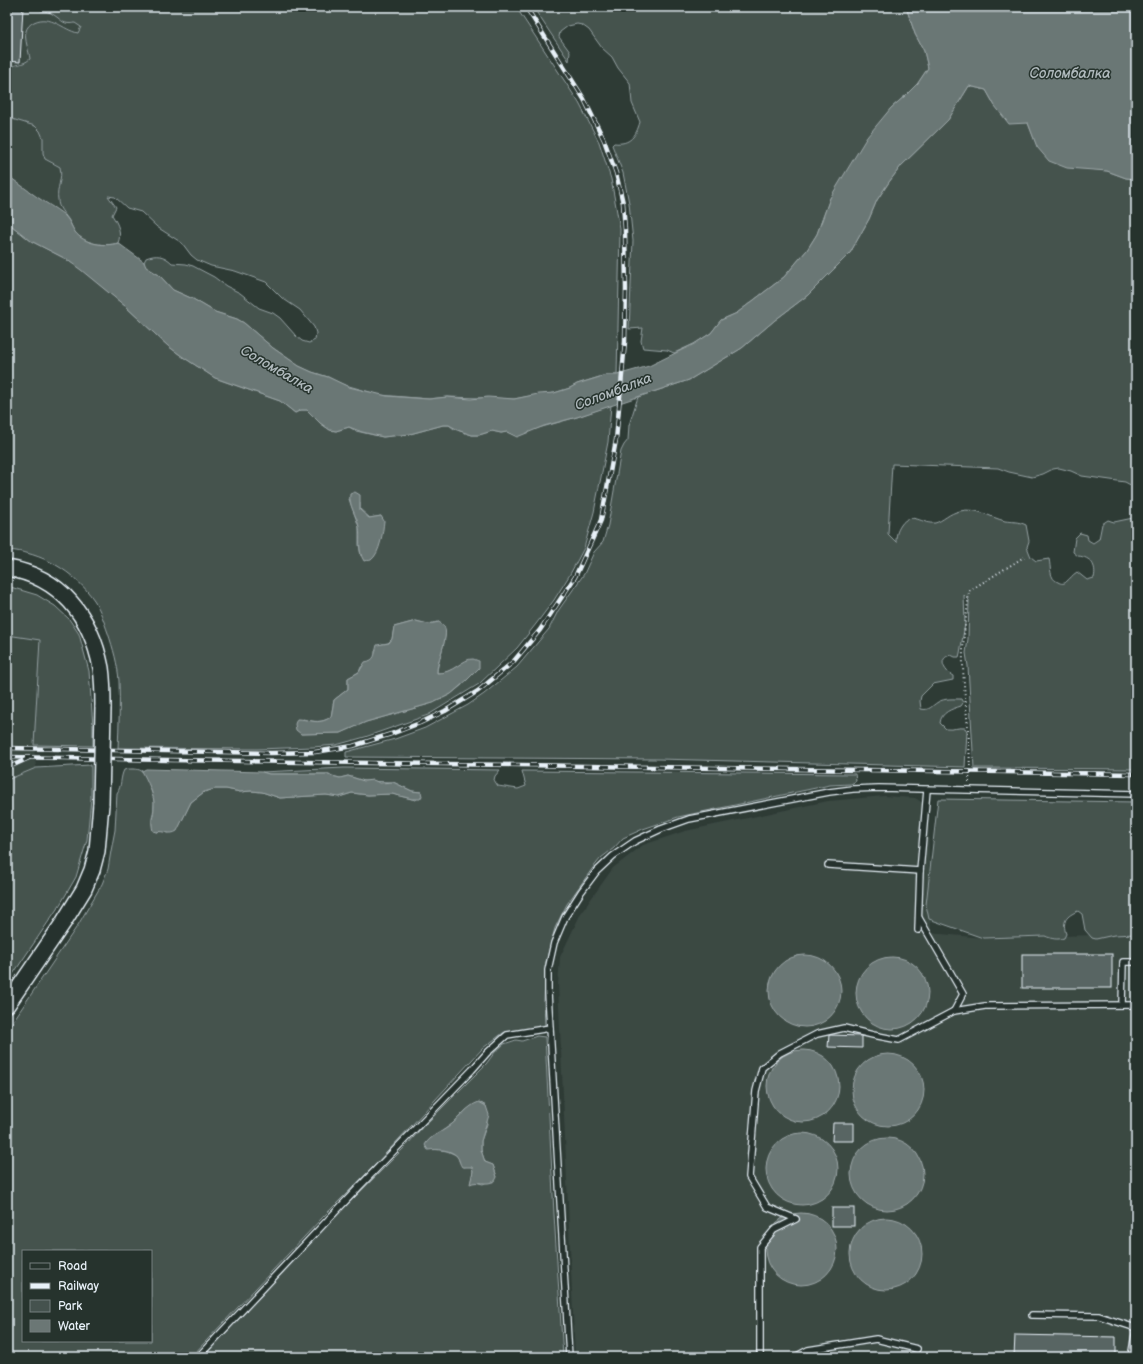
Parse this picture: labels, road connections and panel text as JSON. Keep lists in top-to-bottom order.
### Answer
{
  "water": ["Соломбалка"],
  "legend": [
    "Road",
    "Railway",
    "Park",
    "Water"
  ]
}
